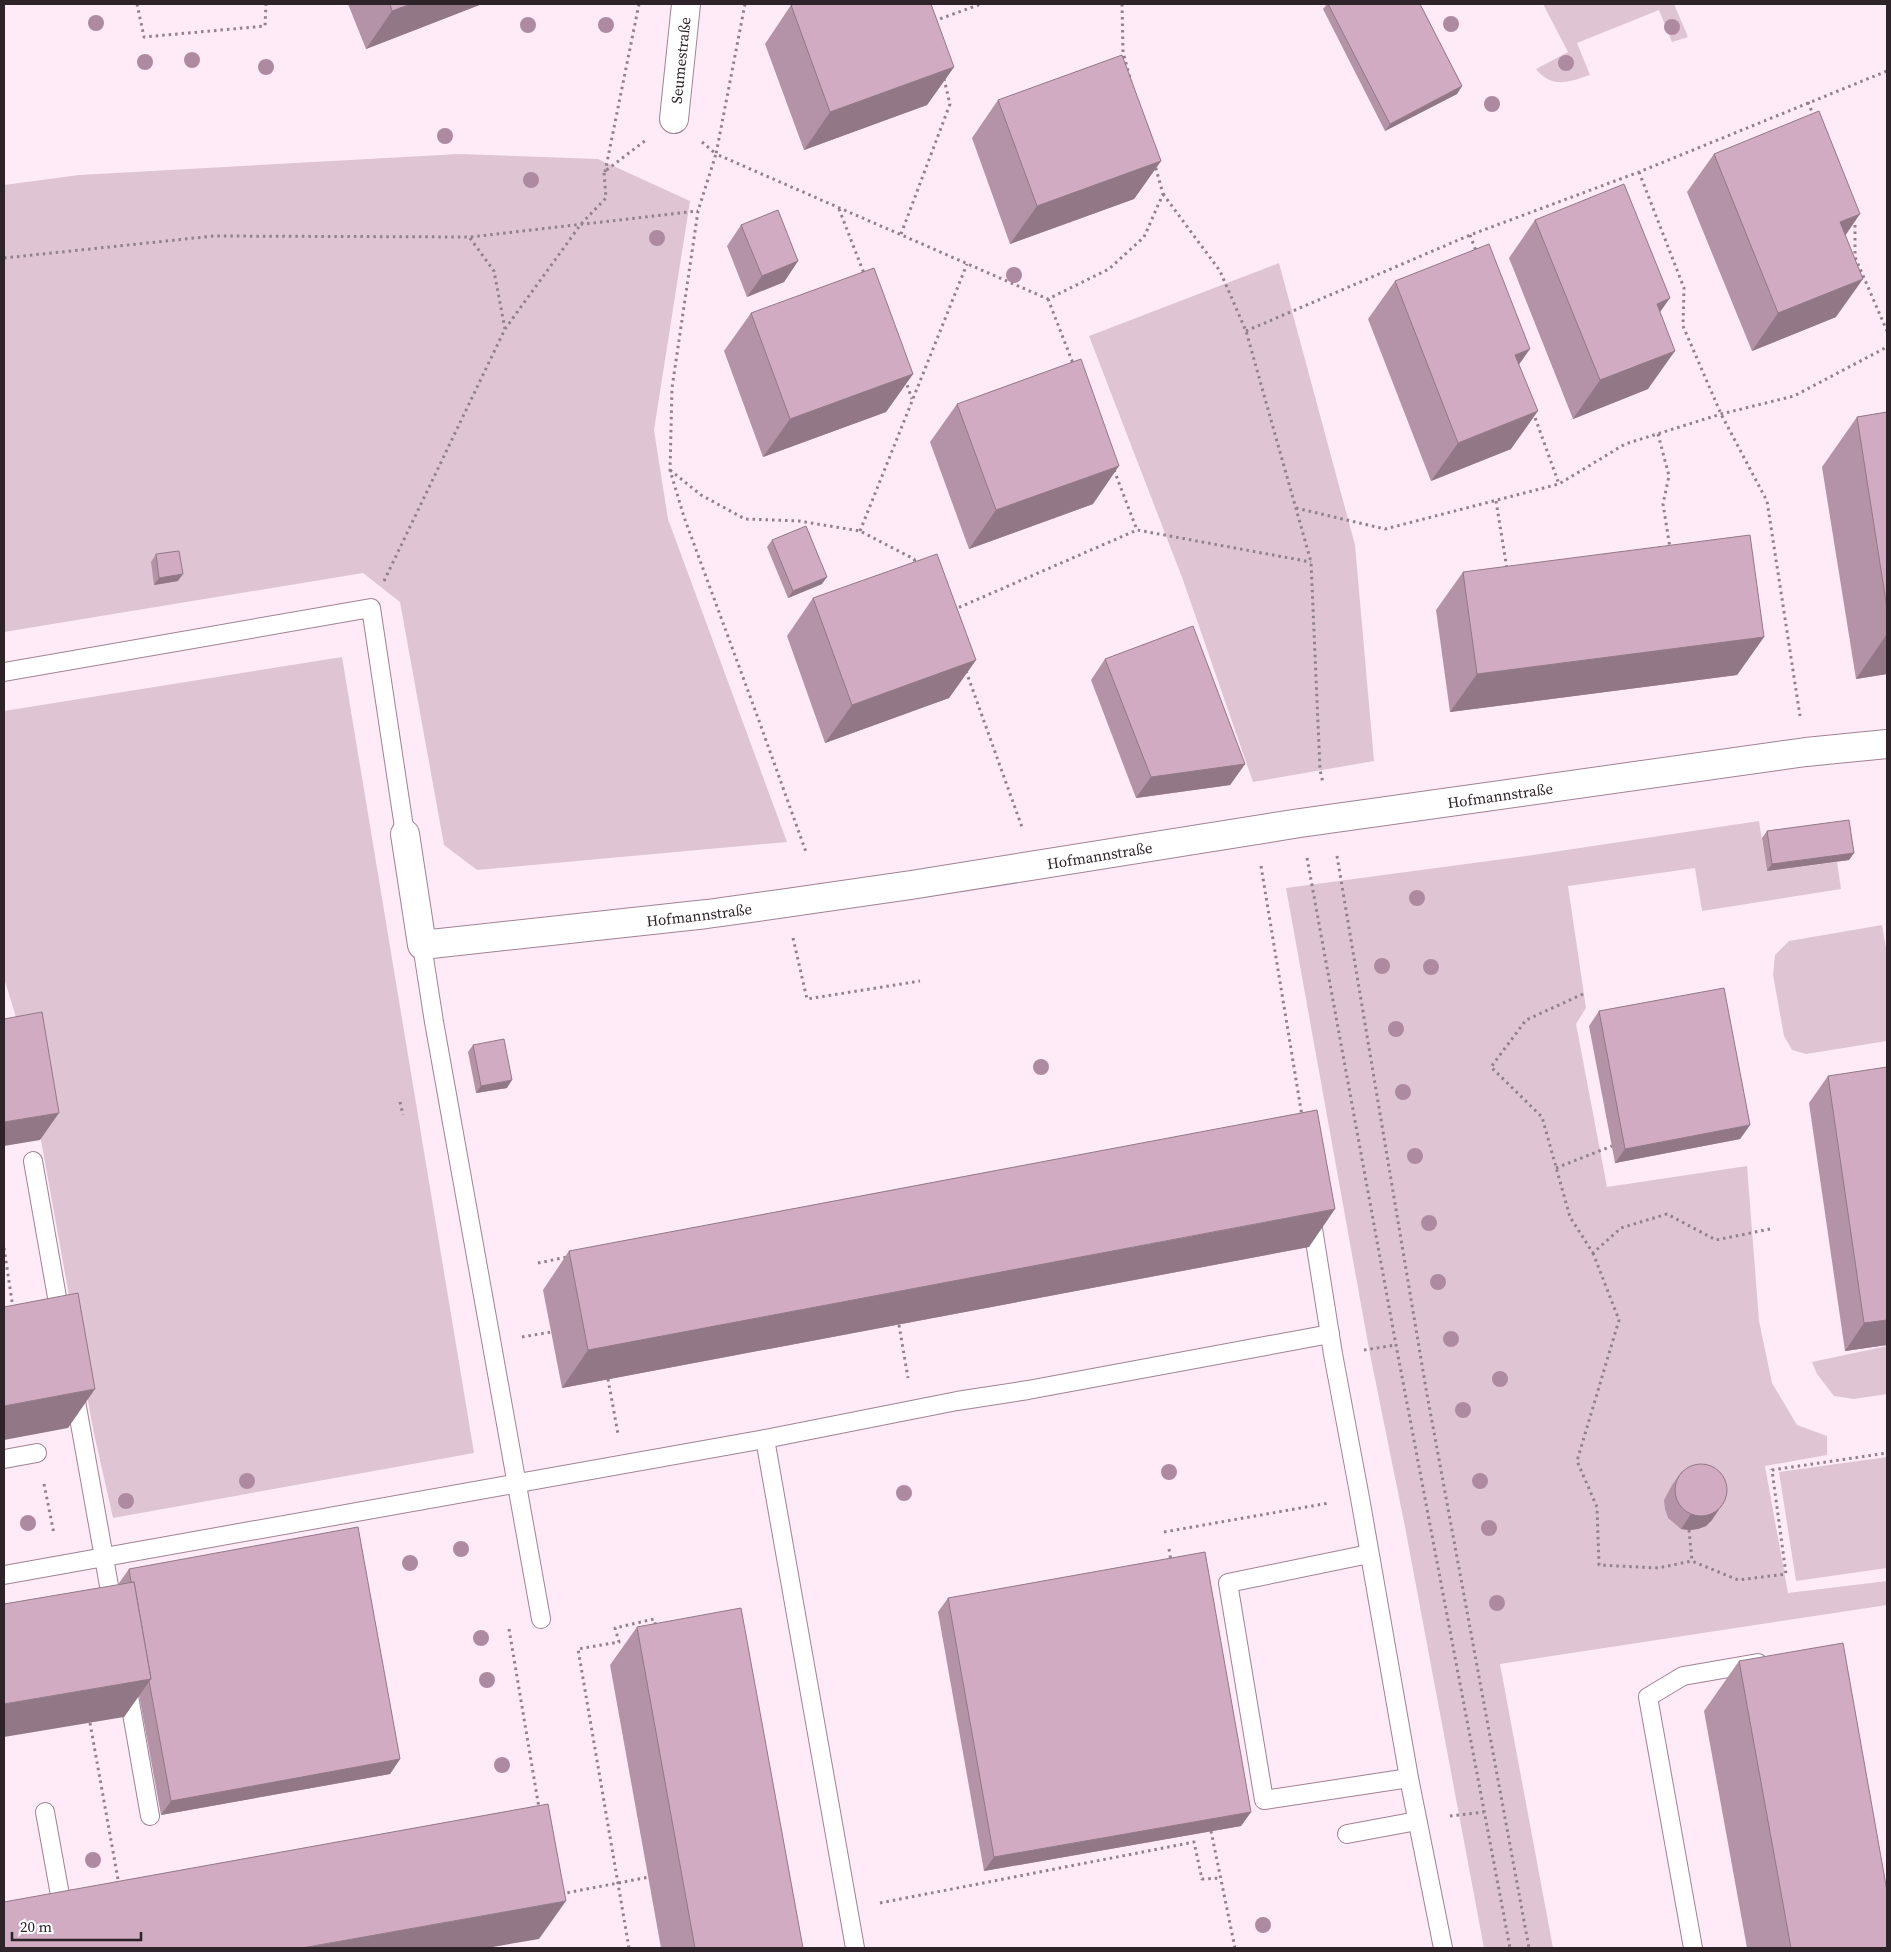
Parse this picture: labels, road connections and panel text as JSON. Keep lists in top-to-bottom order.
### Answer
{
  "streets": {
    "street": ["Seumestraße", "Hofmannstraße"]
  },
  "scale_bar": "20 m"
}
